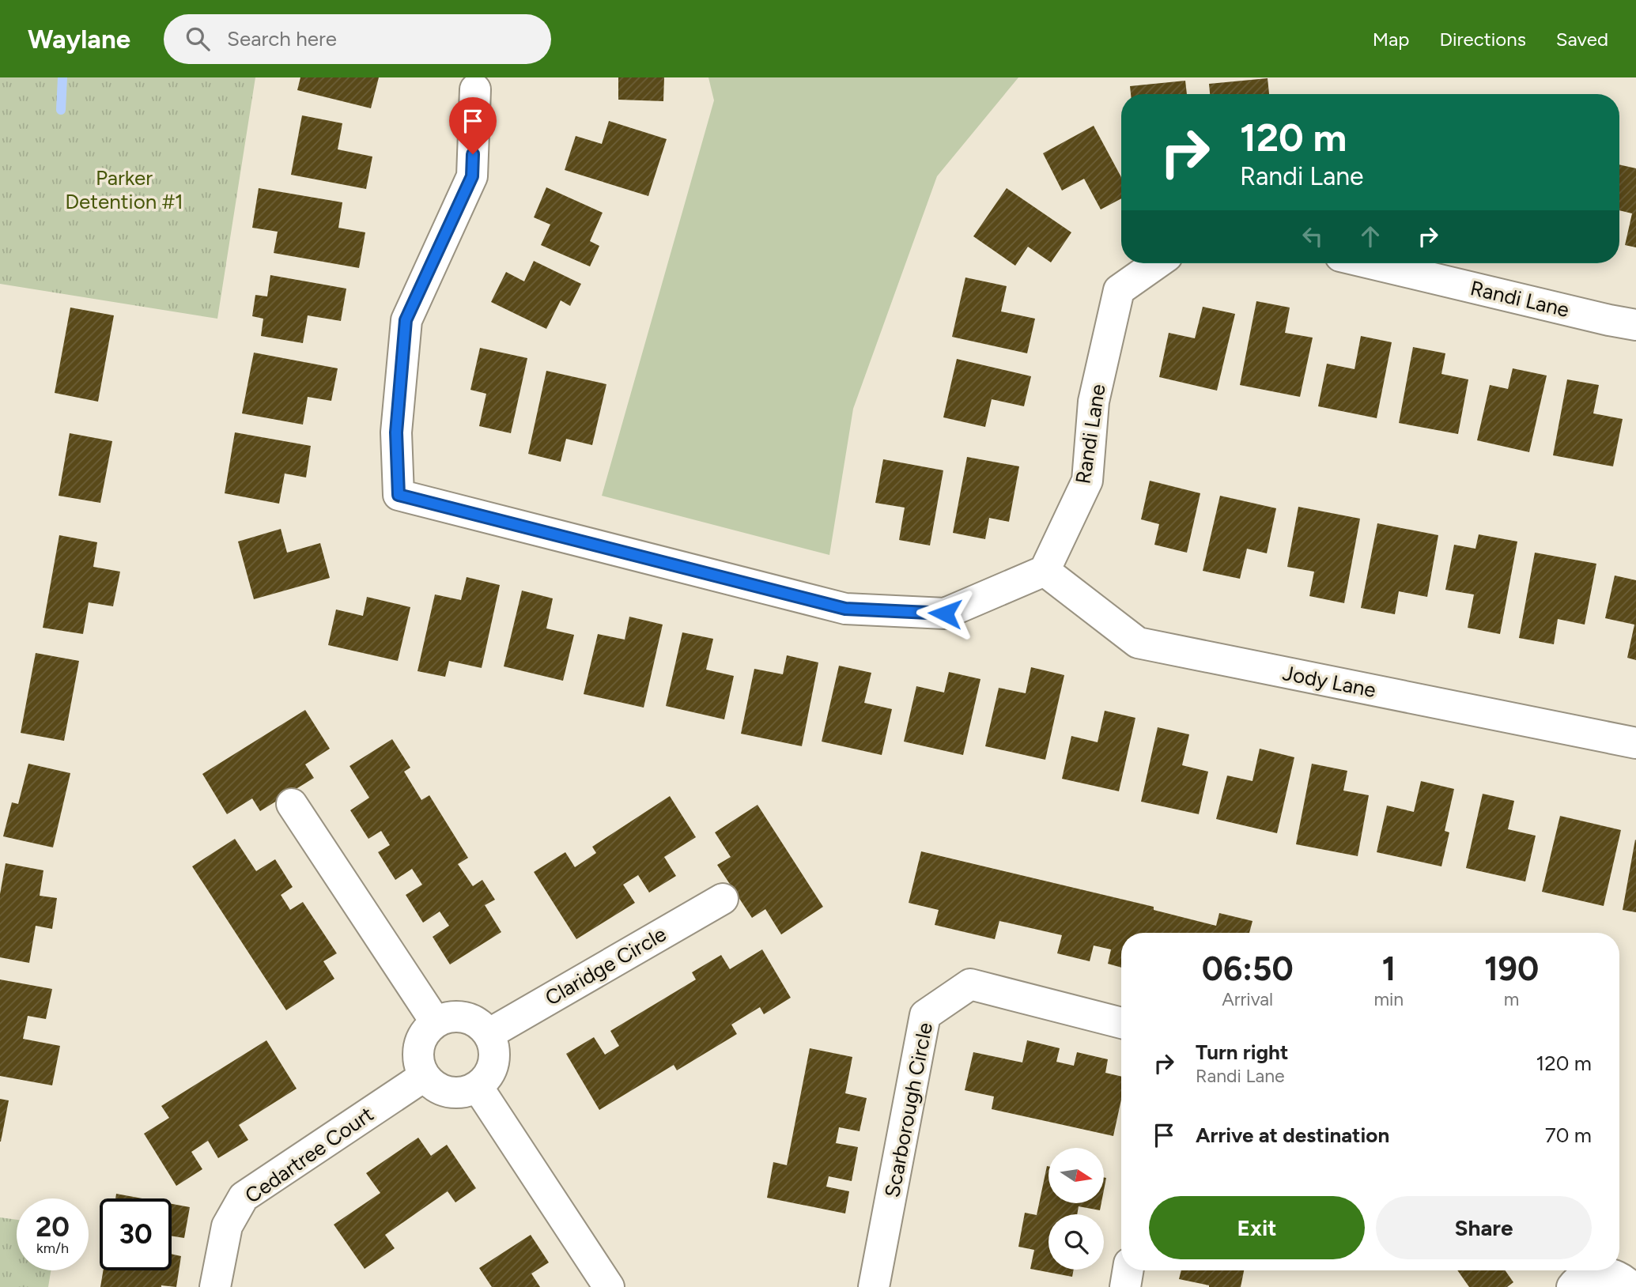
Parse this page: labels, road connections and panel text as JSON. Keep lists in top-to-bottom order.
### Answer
{
  "streets": {
    "street": [
      "Randi Lane",
      "Jody Lane",
      "Claridge Circle",
      "Scarborough Circle",
      "Cedartree Court"
    ]
  },
  "crossings": [
    ["Randi Lane", "Jody Lane"],
    ["Claridge Circle", "Cedartree Court"]
  ],
  "parks": ["Parker Detention #1"],
  "north": "right",
  "page": {
    "header": "Waylane",
    "search": "Search here",
    "nav": ["Map", "Directions", "Saved"],
    "turn": ["120 m", "Randi Lane"],
    "eta": [
      "06:50",
      "Arrival",
      "1",
      "min",
      "190",
      "m"
    ],
    "list": [
      {
        "name": "Turn right",
        "note": "Randi Lane",
        "value": "120 m"
      },
      {
        "name": "Arrive at destination",
        "value": "70 m"
      }
    ],
    "buttons": ["Exit", "Share"],
    "speed": "20 km/h",
    "limit": "30"
  }
}
